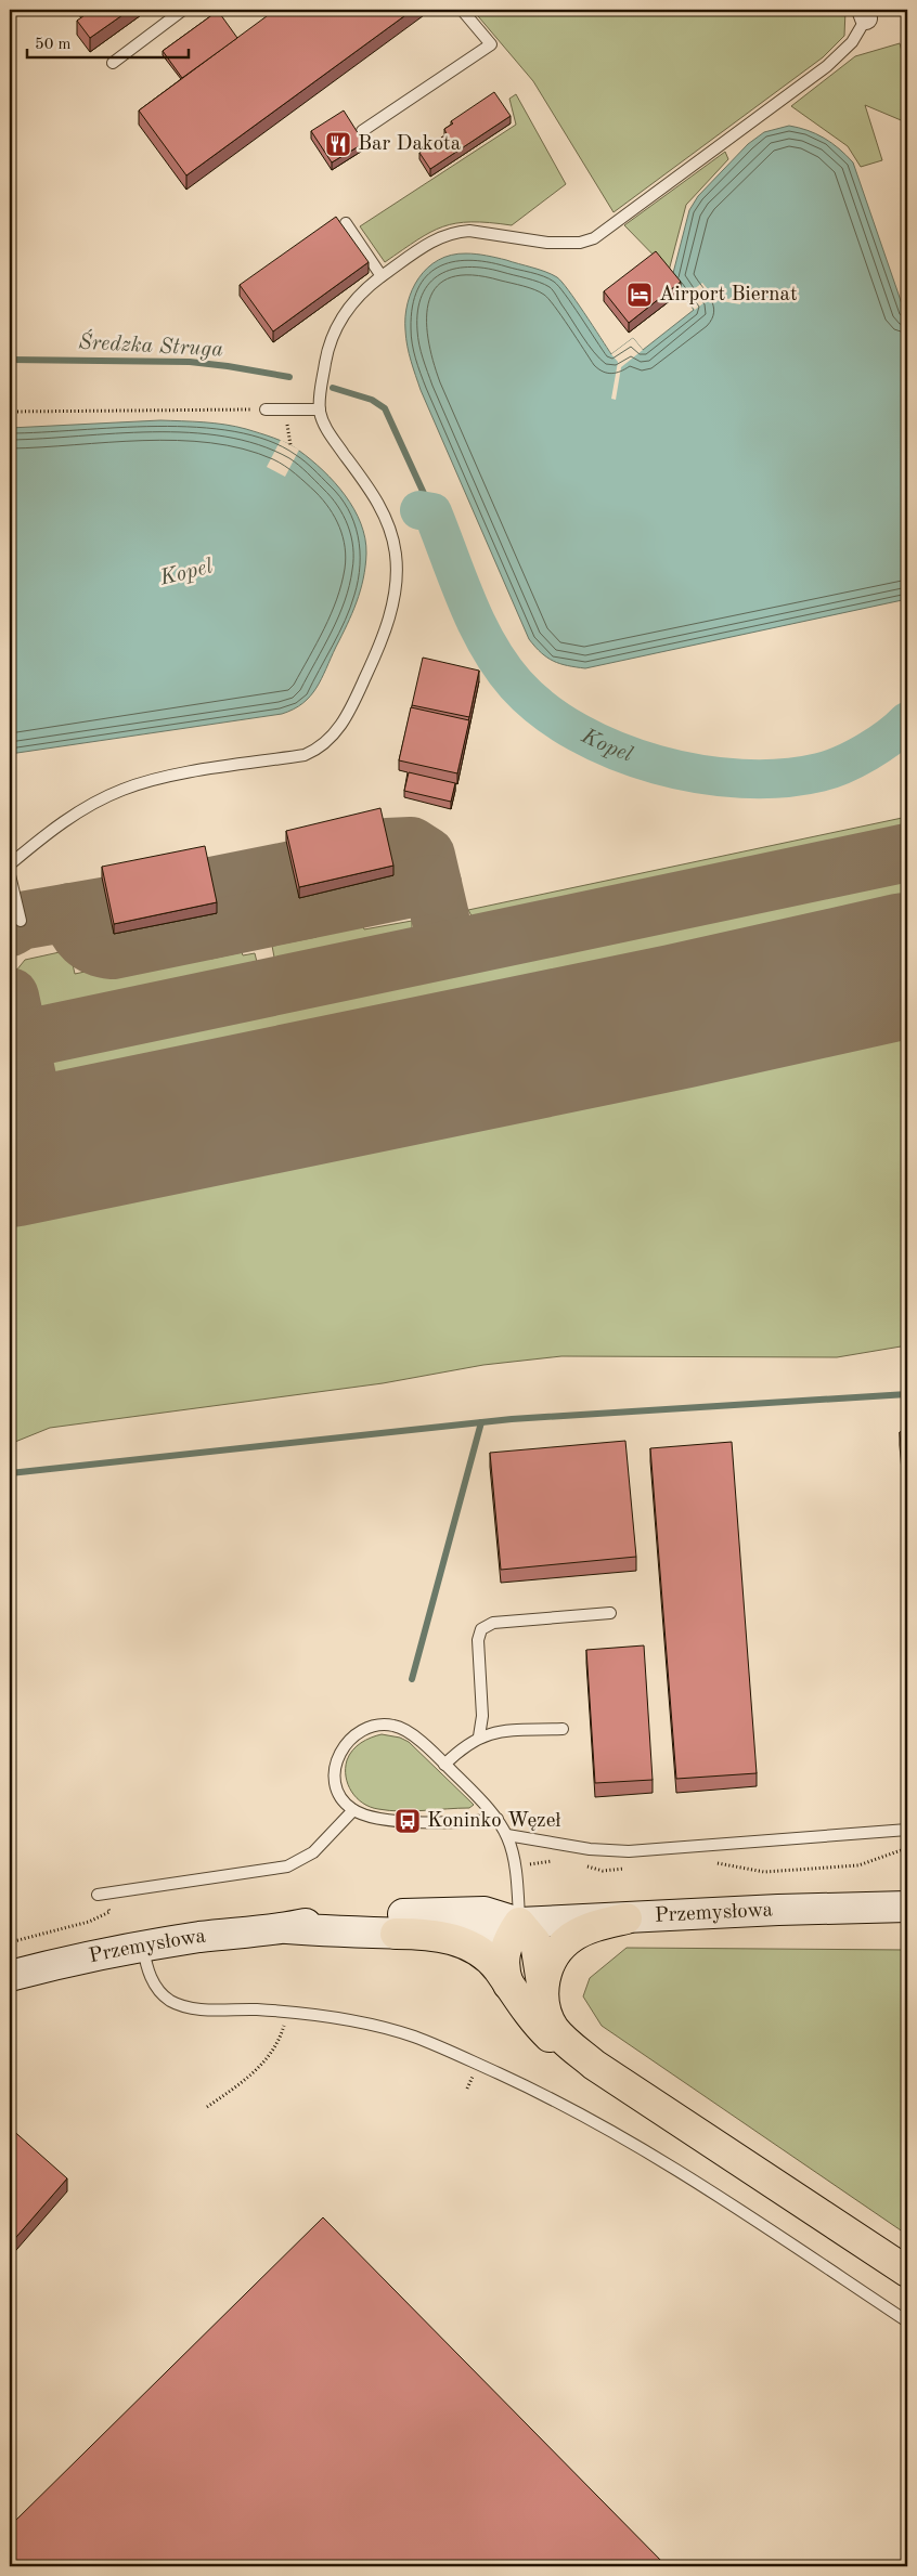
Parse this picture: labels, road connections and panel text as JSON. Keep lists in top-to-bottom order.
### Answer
{
  "streets": {
    "street": ["Przemysłowa"]
  },
  "water": ["Średzka Struga", "Kopel"],
  "places": {
    "restaurant": ["Bar Dakota"],
    "hotel": ["Airport Biernat"],
    "bus stop": ["Koninko Węzeł"]
  },
  "scale_bar": "50 m"
}
